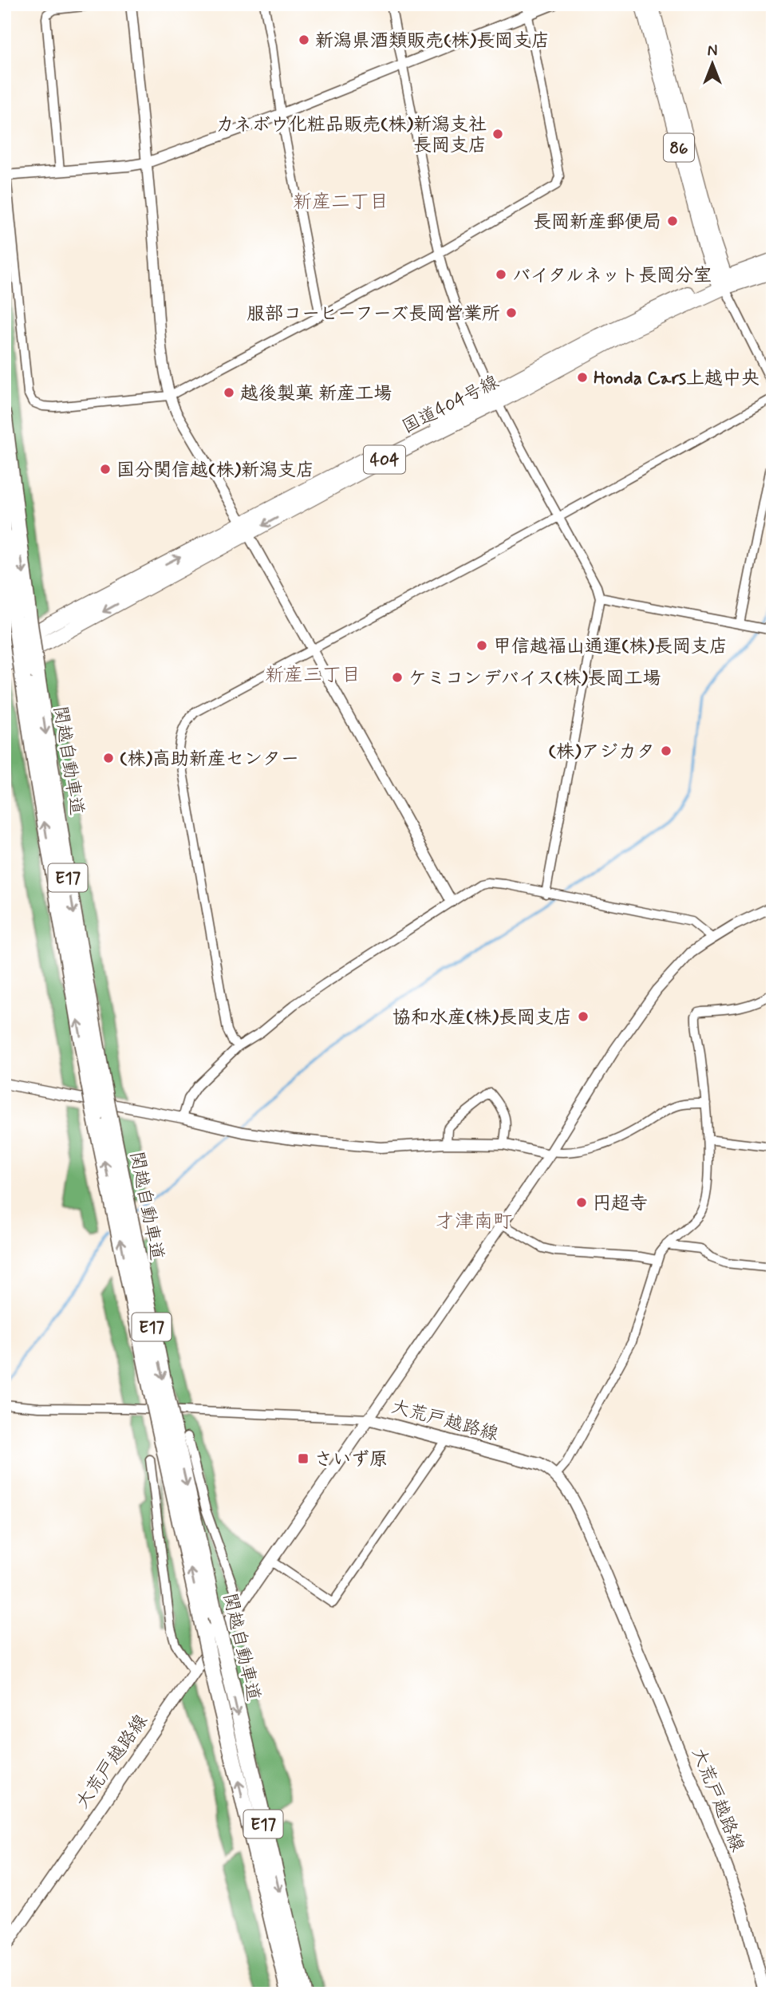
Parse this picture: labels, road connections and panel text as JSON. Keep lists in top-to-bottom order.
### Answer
{
  "streets": {
    "highway": [
      "国道404号線",
      "404",
      "関越自動車道",
      "E17"
    ],
    "main road": ["86", "大荒戸越路線"]
  },
  "crossings": [
    ["86", "国道404号線"]
  ],
  "districts": ["新産二丁目", "新産三丁目", "才津南町"],
  "places": {
    "other": [
      "新潟県酒類販売(株)長岡支店",
      "カネボウ化粧品販売(株)新潟支社 長岡支店",
      "長岡新産郵便局",
      "バイタルネット長岡分室",
      "服部コーヒーフーズ長岡営業所",
      "Honda Cars上越中央",
      "越後製菓 新産工場",
      "国分関信越(株)新潟支店",
      "甲信越福山通運(株)長岡支店",
      "ケミコンデバイス(株)長岡工場",
      "(株)アジカタ",
      "(株)高助新産センター",
      "協和水産(株)長岡支店",
      "円超寺"
    ],
    "transit": ["さいず原"]
  },
  "north": "top"
}
